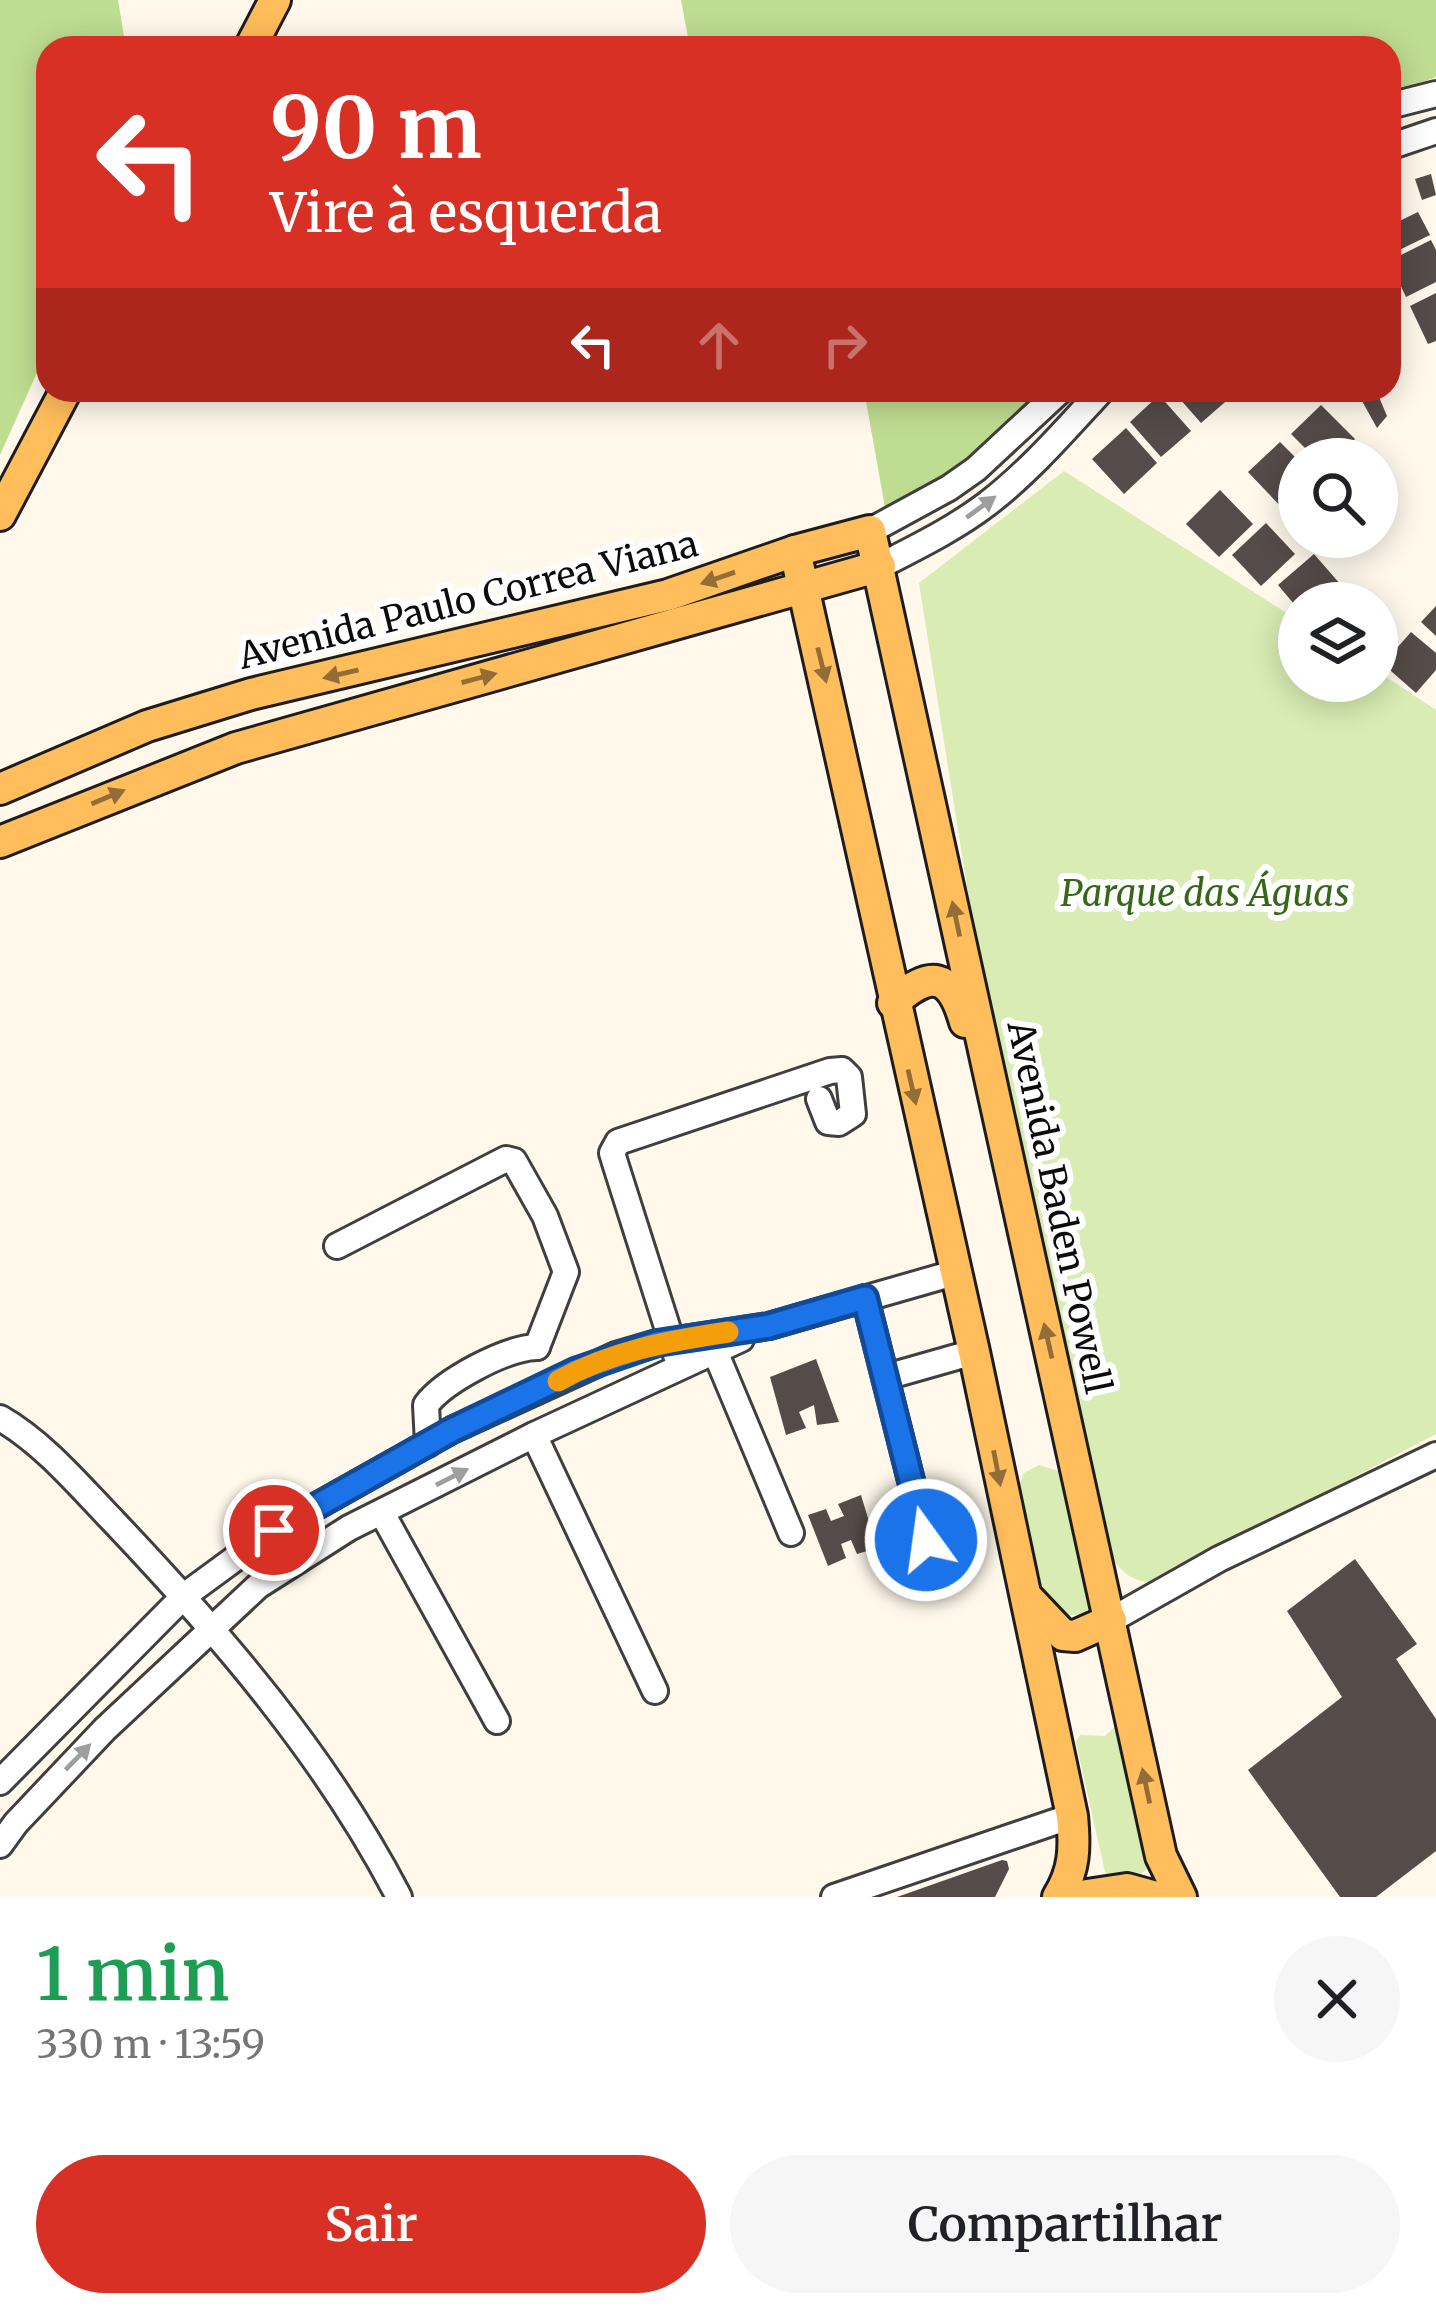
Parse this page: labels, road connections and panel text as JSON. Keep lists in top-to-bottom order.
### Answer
{
  "streets": {
    "main road": ["Avenida Paulo Correa Viana", "Avenida Baden Powell"]
  },
  "crossings": [
    ["Avenida Paulo Correa Viana", "Avenida Baden Powell"]
  ],
  "one_way": ["Avenida Paulo Correa Viana"],
  "parks": ["Parque das Águas"],
  "page": {
    "turn": ["90 m", "Vire à esquerda"],
    "heading": ["1 min", "330 m · 13:59"],
    "buttons": ["Sair", "Compartilhar"]
  }
}
